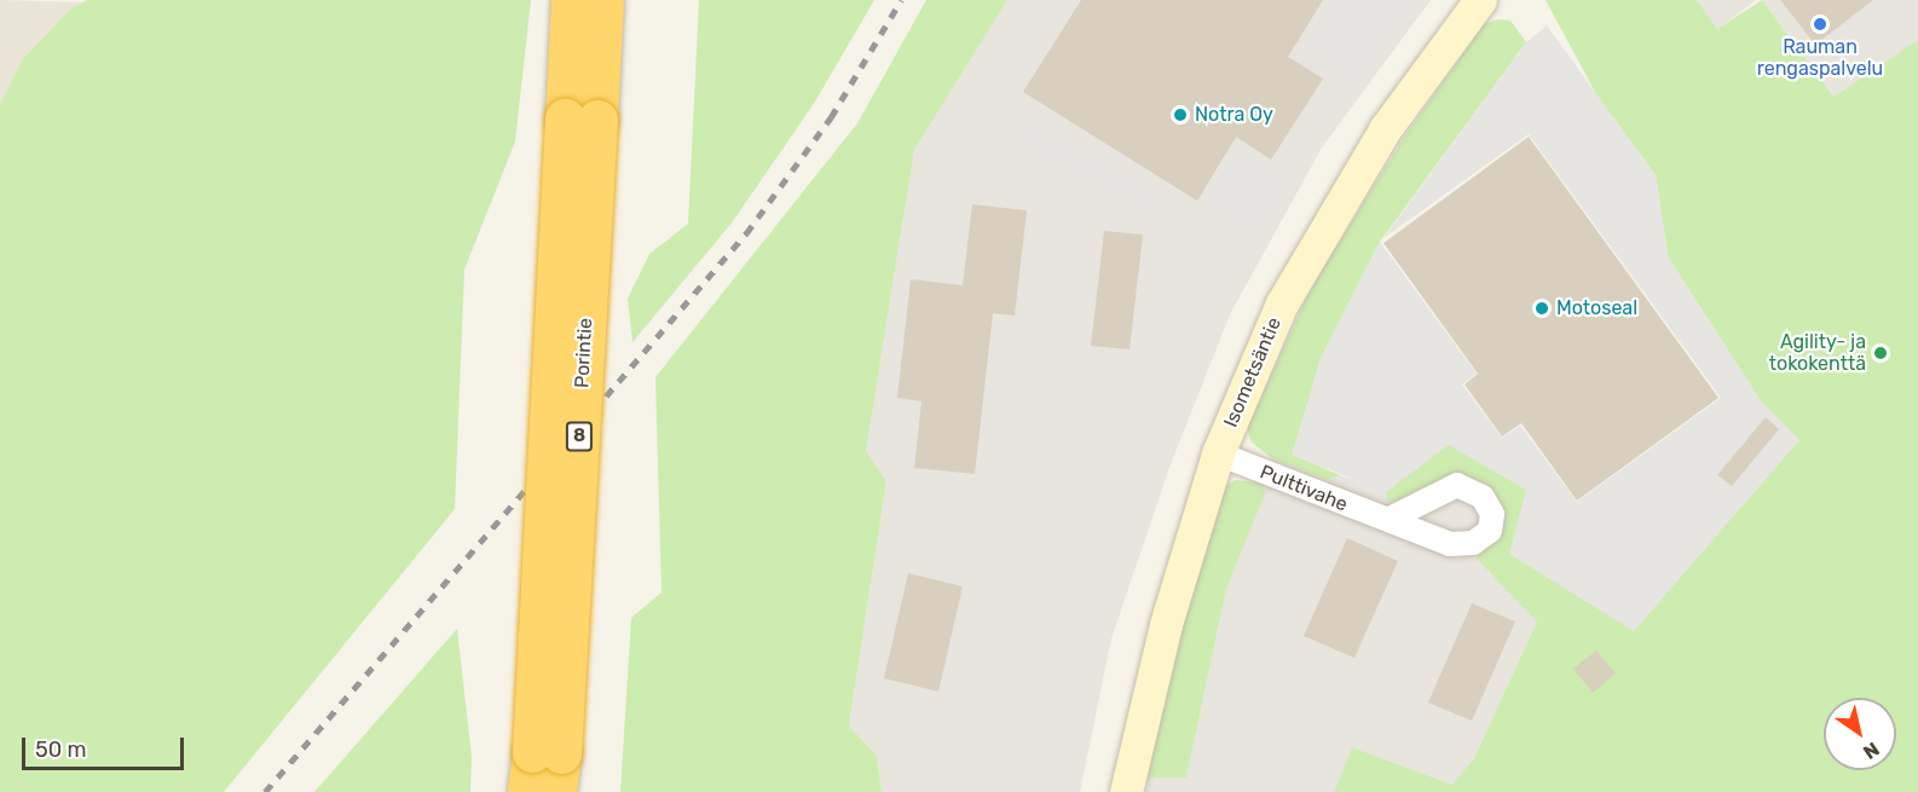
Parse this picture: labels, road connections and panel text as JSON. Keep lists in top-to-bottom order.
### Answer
{
  "streets": {
    "highway": ["Porintie", "8"],
    "main road": ["Isometsäntie"],
    "street": ["Pulttivahe"]
  },
  "crossings": [
    ["Isometsäntie", "Pulttivahe"]
  ],
  "places": [
    "Rauman rengaspalvelu",
    "Notra Oy",
    "Motoseal",
    "Agility- ja tokokenttä"
  ],
  "scale_bar": "50 m",
  "north": "bottom right"
}
